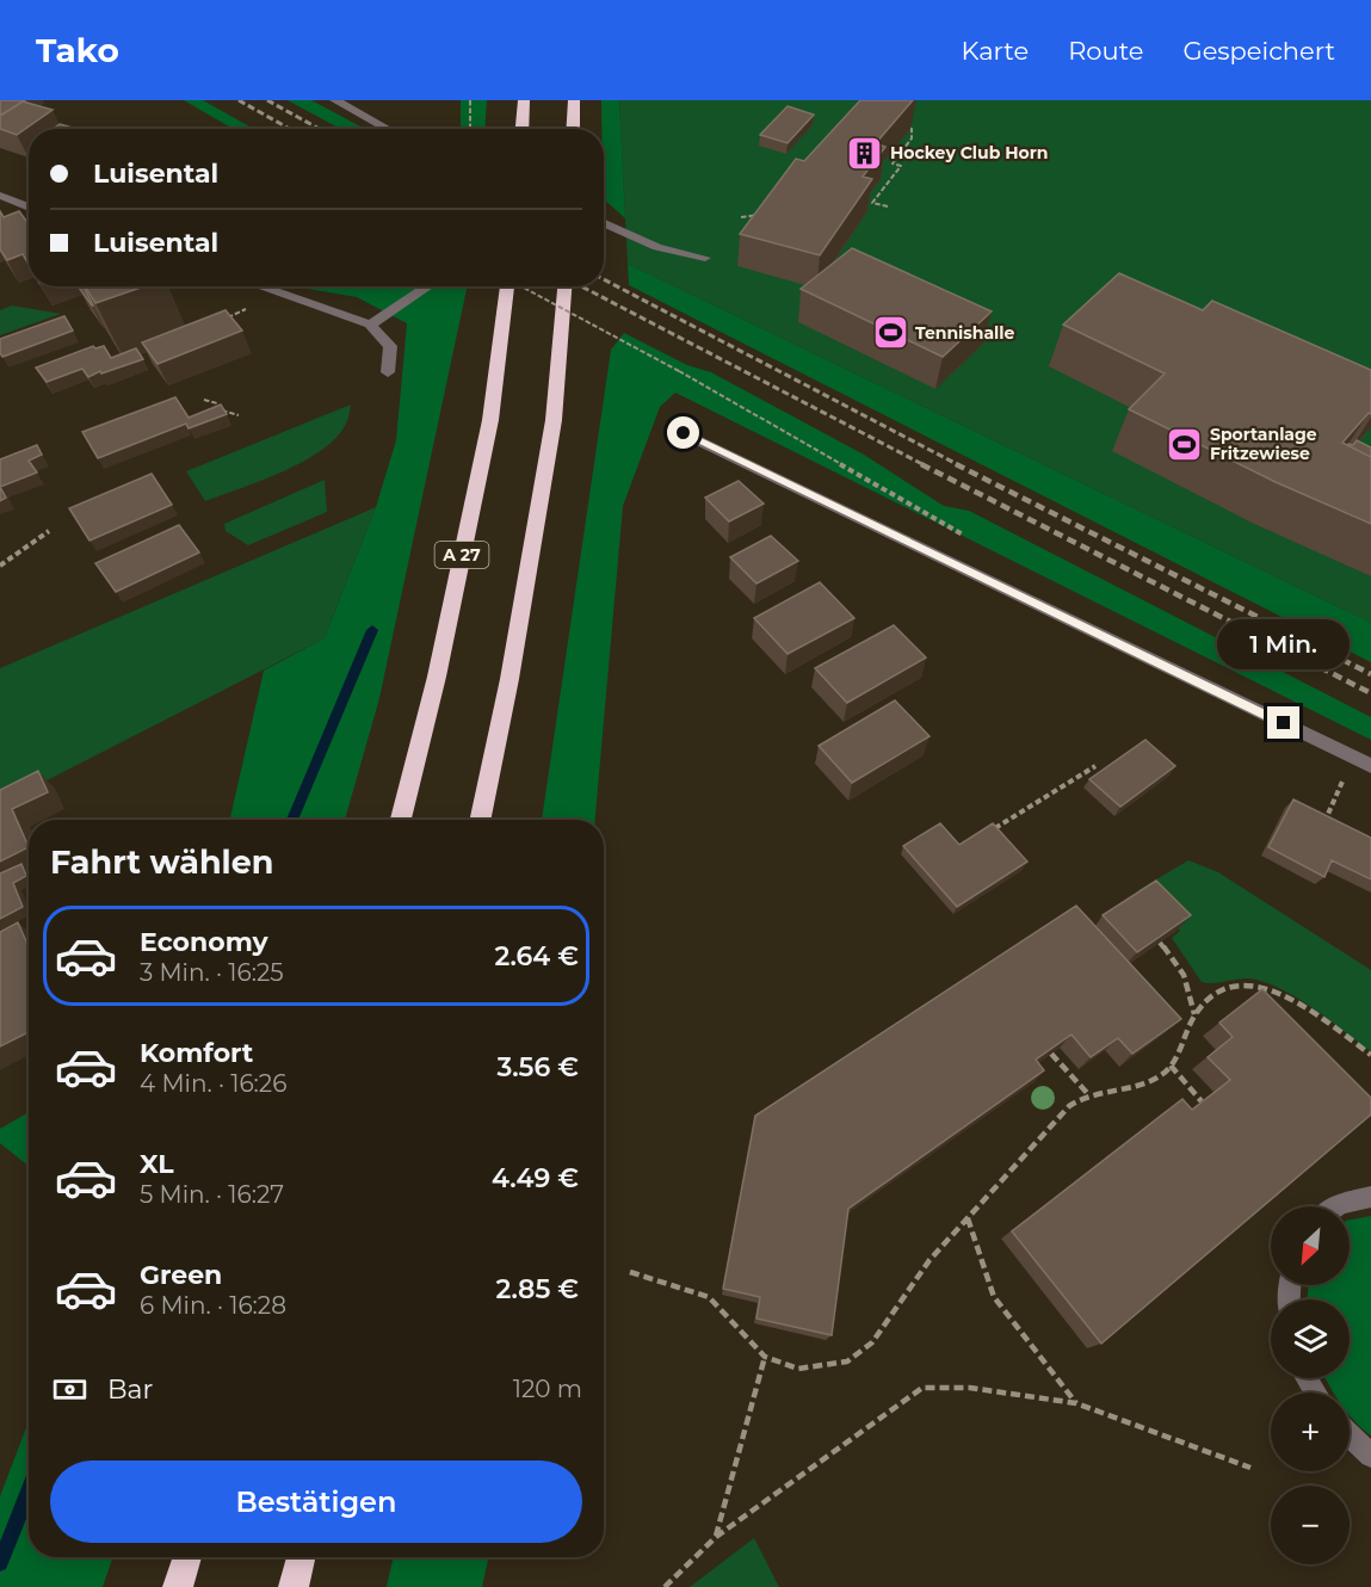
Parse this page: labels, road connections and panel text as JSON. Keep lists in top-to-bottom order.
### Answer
{
  "streets": {
    "highway": ["A 27"]
  },
  "places": {
    "building": ["Hockey Club Horn"],
    "sports": ["Tennishalle", "Sportanlage Fritzewiese"]
  },
  "north": "bottom left",
  "page": {
    "header": "Tako",
    "nav": ["Karte", "Route", "Gespeichert"],
    "banner": ["Luisental", "Luisental"],
    "bubble": "1 Min.",
    "heading": "Fahrt wählen",
    "list": [
      {
        "name": "Economy",
        "note": "3 Min. · 16:25",
        "value": "2.64 €"
      },
      {
        "name": "Komfort",
        "note": "4 Min. · 16:26",
        "value": "3.56 €"
      },
      {
        "name": "XL",
        "note": "5 Min. · 16:27",
        "value": "4.49 €"
      },
      {
        "name": "Green",
        "note": "6 Min. · 16:28",
        "value": "2.85 €"
      }
    ],
    "map_buttons": ["+", "−"],
    "pay": ["Bar", "120 m"],
    "buttons": "Bestätigen"
  }
}
